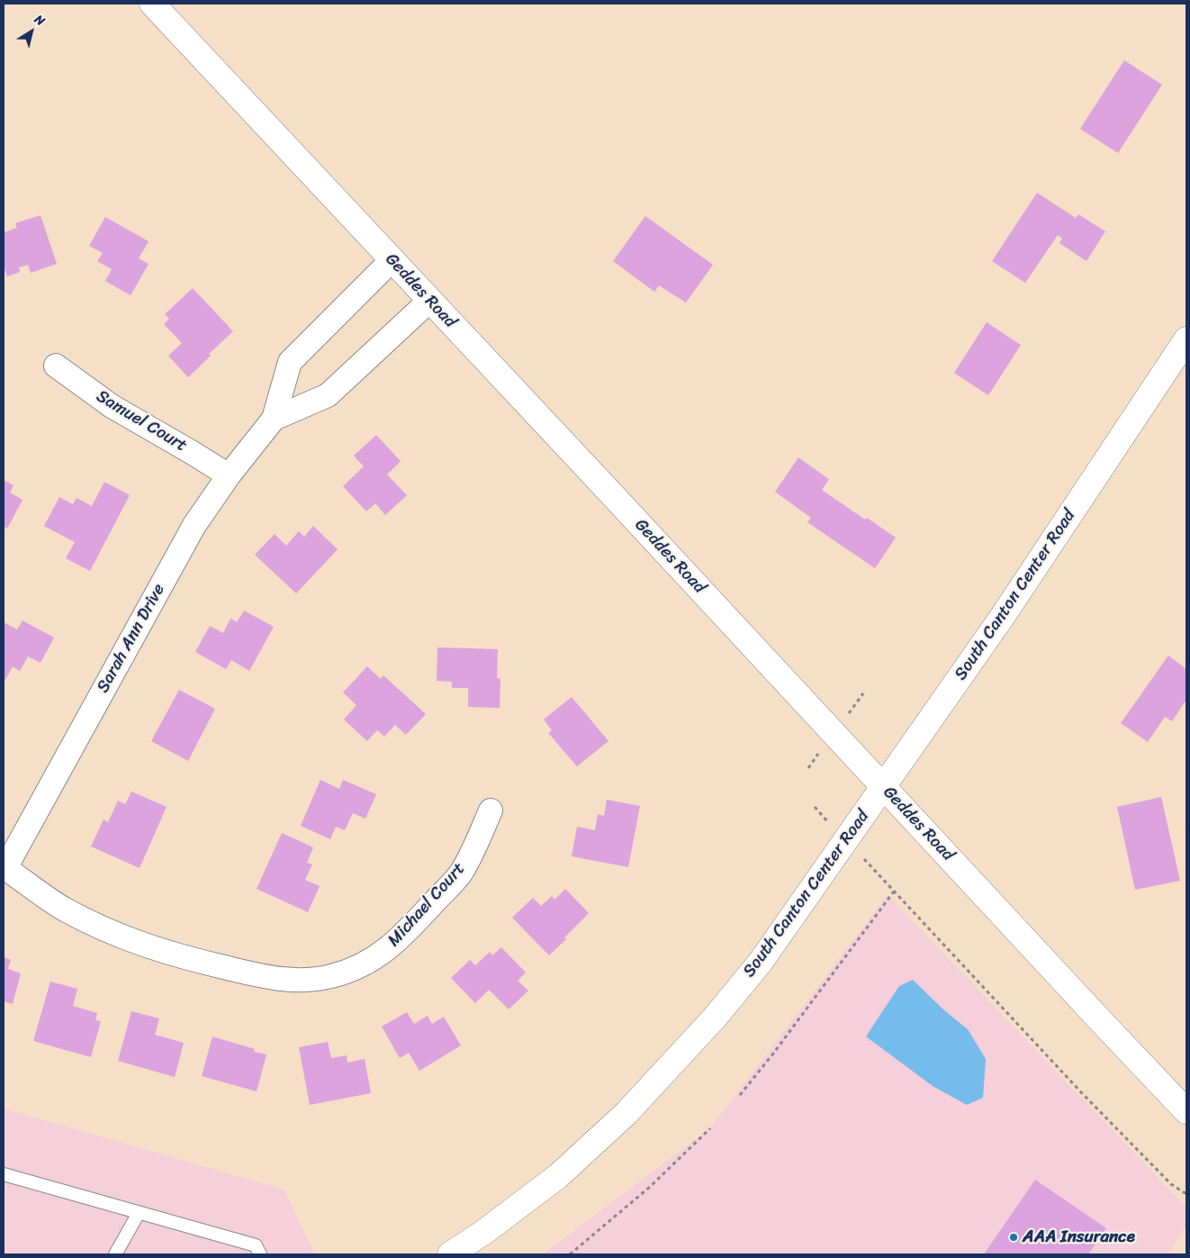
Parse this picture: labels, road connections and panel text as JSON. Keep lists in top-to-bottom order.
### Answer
{
  "streets": {
    "main road": ["Geddes Road", "South Canton Center Road"],
    "street": ["Samuel Court", "Sarah Ann Drive", "Michael Court"]
  },
  "crossings": [
    ["Geddes Road", "South Canton Center Road"],
    ["Geddes Road", "Sarah Ann Drive"],
    ["Samuel Court", "Sarah Ann Drive"],
    ["Sarah Ann Drive", "Michael Court"]
  ],
  "places": ["AAA Insurance"],
  "north": "top right"
}
